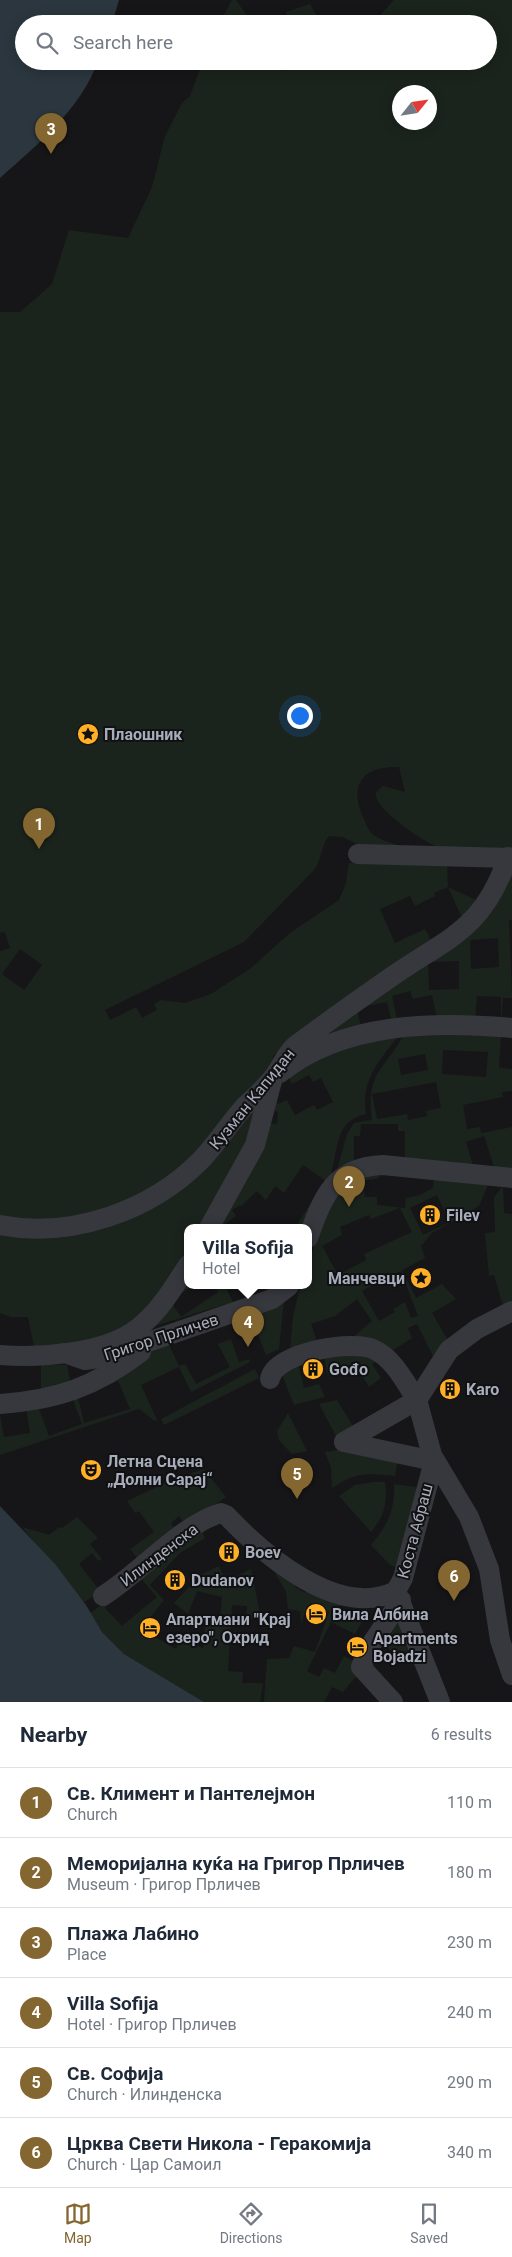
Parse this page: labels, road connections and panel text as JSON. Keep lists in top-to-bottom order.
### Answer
{
  "streets": {
    "street": [
      "Кузман Капидан",
      "Григор Прличев",
      "Коста Абраш",
      "Илинденска"
    ]
  },
  "crossings": [
    ["Коста Абраш", "Илинденска"]
  ],
  "places": {
    "place": ["Плаошник", "Манчевци"],
    "building": [
      "Filev",
      "Gođo",
      "Karo",
      "Boev",
      "Dudanov"
    ],
    "theatre": ["Летна Сцена „Долни Сарај“"],
    "hotel": ["Вила Албина", "Апартмани \"Kрај eзеро\", Охрид", "Apartments Bojadzi"]
  },
  "north": "top right",
  "page": {
    "search": "Search here",
    "pins": [
      "3",
      "1",
      "2",
      "4",
      "5",
      "6"
    ],
    "popup": ["Villa Sofija", "Hotel"],
    "heading": ["Nearby", "6 results"],
    "list": [
      {
        "mark": "1",
        "name": "Св. Климент и Пантелејмон",
        "note": "Church",
        "value": "110 m"
      },
      {
        "mark": "2",
        "name": "Меморијална куќа на Григор Прличев",
        "note": "Museum · Григор Прличев",
        "value": "180 m"
      },
      {
        "mark": "3",
        "name": "Плажа Лабино",
        "note": "Place",
        "value": "230 m"
      },
      {
        "mark": "4",
        "name": "Villa Sofija",
        "note": "Hotel · Григор Прличев",
        "value": "240 m"
      },
      {
        "mark": "5",
        "name": "Св. Софија",
        "note": "Church · Илинденска",
        "value": "290 m"
      },
      {
        "mark": "6",
        "name": "Црква Свети Никола - Геракомија",
        "note": "Church · Цар Самоил",
        "value": "340 m"
      }
    ],
    "nav": ["Map", "Directions", "Saved"]
  }
}
